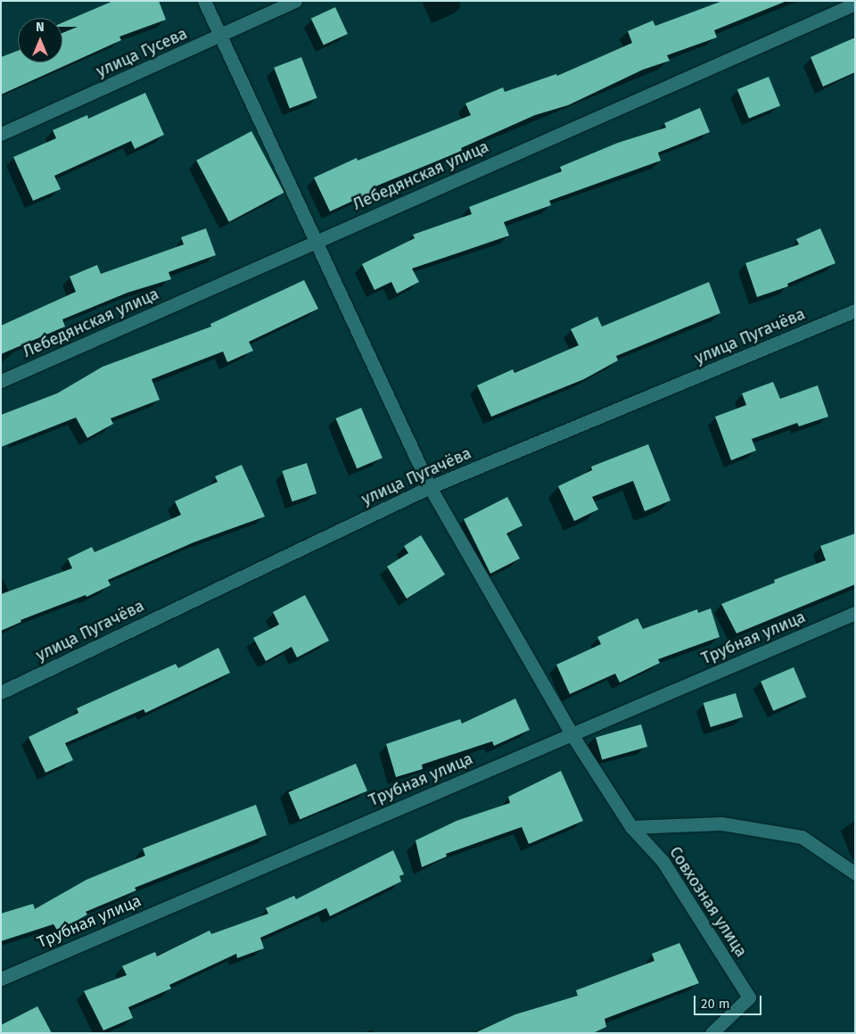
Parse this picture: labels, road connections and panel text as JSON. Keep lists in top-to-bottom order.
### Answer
{
  "streets": {
    "street": [
      "улица Гусева",
      "Лебедянская улица",
      "улица Пугачёва",
      "Трубная улица",
      "Совхозная улица"
    ]
  },
  "scale_bar": "20 m",
  "north": "top"
}
